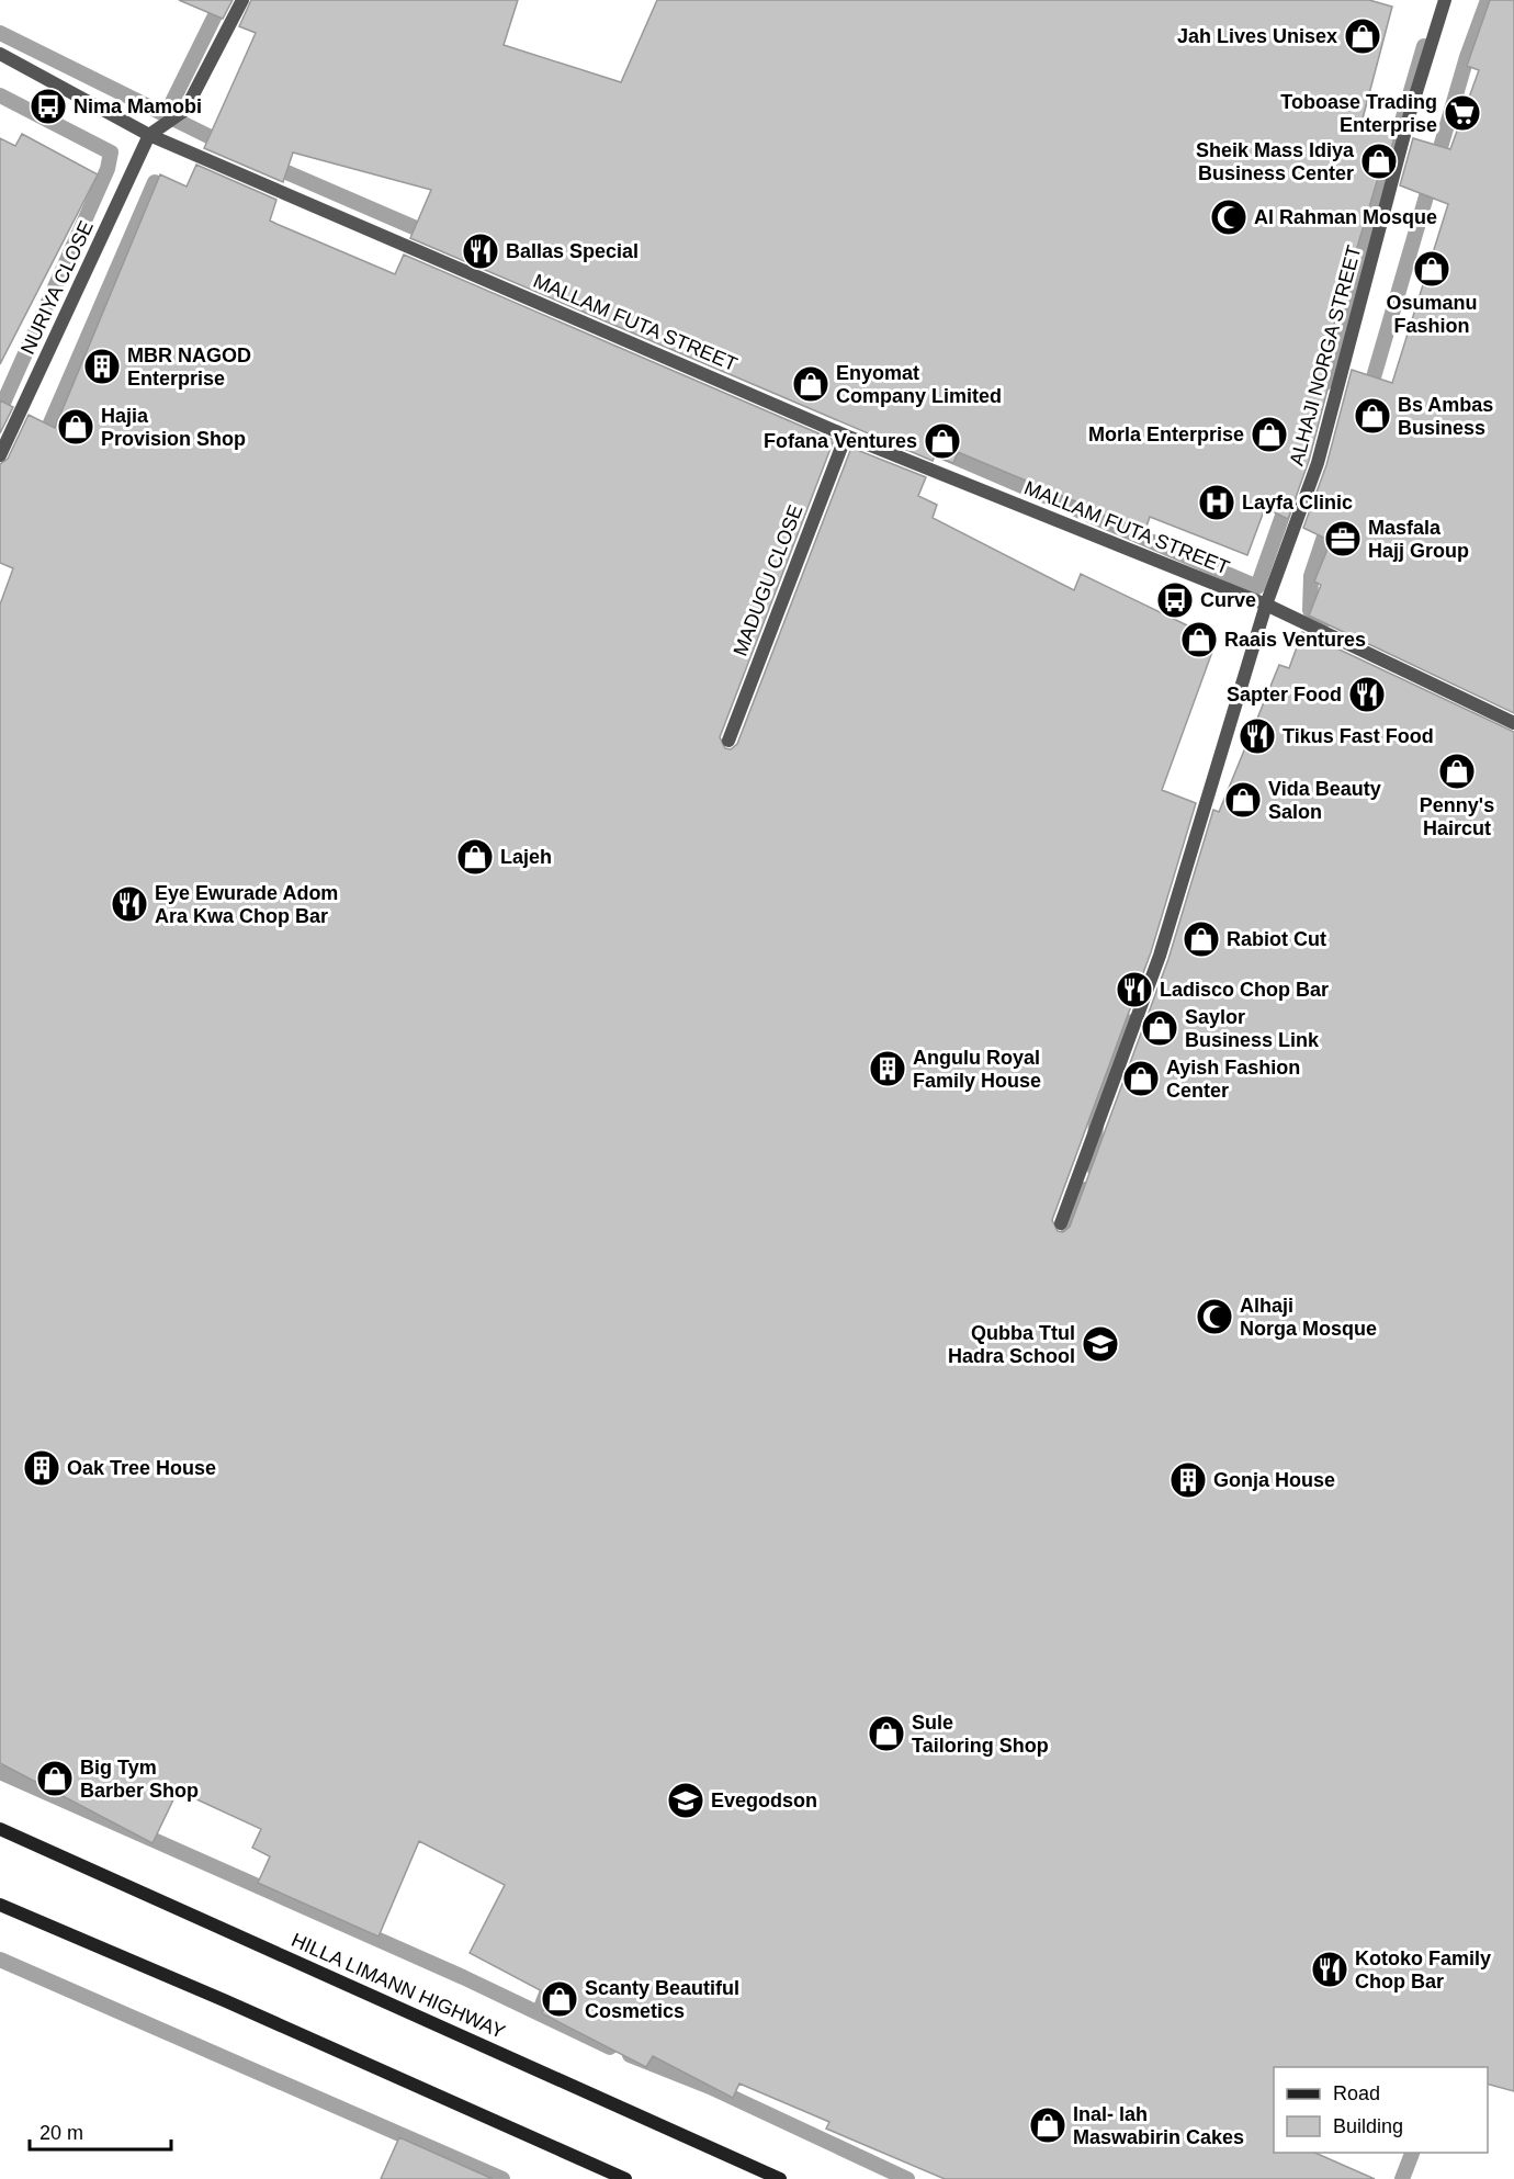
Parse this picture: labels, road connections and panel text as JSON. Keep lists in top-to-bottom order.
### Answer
{
  "streets": {
    "main road": ["HILLA LIMANN HIGHWAY"],
    "street": [
      "NURIYA CLOSE",
      "MALLAM FUTA STREET",
      "ALHAJI NORGA STREET",
      "MADUGU CLOSE"
    ]
  },
  "crossings": [
    ["NURIYA CLOSE", "MALLAM FUTA STREET"],
    ["MALLAM FUTA STREET", "ALHAJI NORGA STREET"],
    ["MALLAM FUTA STREET", "MADUGU CLOSE"]
  ],
  "places": {
    "shop": [
      "Jah Lives Unisex",
      "Sheik Mass Idiya Business Center",
      "Osumanu Fashion",
      "Enyomat Company Limited",
      "Bs Ambas Business",
      "Hajia Provision Shop",
      "Morla Enterprise",
      "Fofana Ventures",
      "Raais Ventures",
      "Penny's Haircut",
      "Vida Beauty Salon",
      "Lajeh",
      "Rabiot Cut",
      "Saylor Business Link",
      "Ayish Fashion Center",
      "Sule Tailoring Shop",
      "Big Tym Barber Shop",
      "Scanty Beautiful Cosmetics",
      "Inal- lah Maswabirin Cakes"
    ],
    "bus stop": ["Nima Mamobi", "Curve"],
    "supermarket": ["Toboase Trading Enterprise"],
    "mosque": ["Al Rahman Mosque", "Alhaji Norga Mosque"],
    "restaurant": [
      "Ballas Special",
      "Sapter Food",
      "Tikus Fast Food",
      "Eye Ewurade Adom Ara Kwa Chop Bar",
      "Ladisco Chop Bar",
      "Kotoko Family Chop Bar"
    ],
    "building": [
      "MBR NAGOD Enterprise",
      "Angulu Royal Family House",
      "Oak Tree House",
      "Gonja House"
    ],
    "hospital": ["Layfa Clinic"],
    "office": ["Masfala Hajj Group"],
    "school or university": ["Qubba Ttul Hadra School", "Evegodson"]
  },
  "legend": ["Road", "Building"],
  "scale_bar": "20 m"
}
